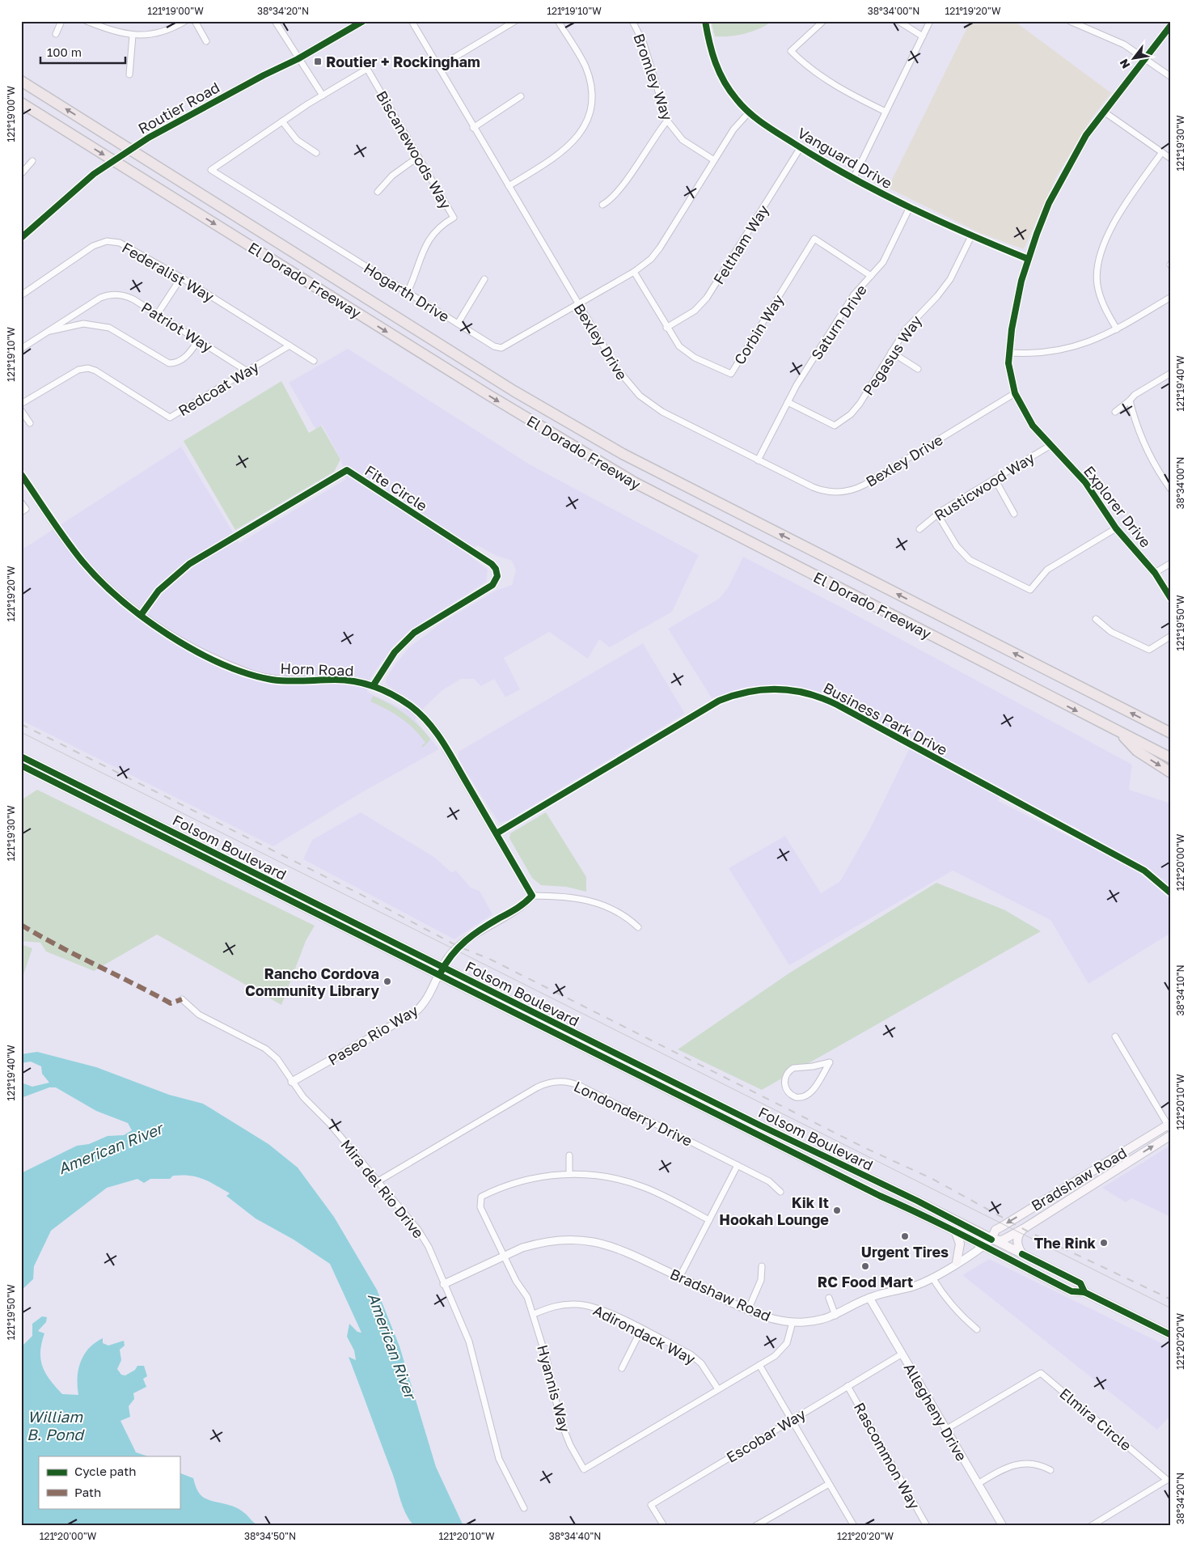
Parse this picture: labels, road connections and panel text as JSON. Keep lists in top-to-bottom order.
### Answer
{
  "streets": {
    "highway": ["El Dorado Freeway"],
    "main road": ["Folsom Boulevard", "Bradshaw Road"],
    "street": [
      "Bromley Way",
      "Routier Road",
      "Biscanewoods Way",
      "Vanguard Drive",
      "Feltham Way",
      "Federalist Way",
      "Hogarth Drive",
      "Saturn Drive",
      "Patriot Way",
      "Corbin Way",
      "Bexley Drive",
      "Pegasus Way",
      "Redcoat Way",
      "Rusticwood Way",
      "Fite Circle",
      "Explorer Drive",
      "Horn Road",
      "Business Park Drive",
      "Paseo Rio Way",
      "Londonderry Drive",
      "Mira del Rio Drive",
      "Adirondack Way",
      "Hyannis Way",
      "Allegheny Drive",
      "Elmira Circle",
      "Escobar Way",
      "Rascommon Way"
    ]
  },
  "crossings": [
    ["Bromley Way", "Hogarth Drive"],
    ["Biscanewoods Way", "Hogarth Drive"],
    ["Vanguard Drive", "Feltham Way"],
    ["Vanguard Drive", "Hogarth Drive"],
    ["Vanguard Drive", "Saturn Drive"],
    ["Vanguard Drive", "Pegasus Way"],
    ["Vanguard Drive", "Explorer Drive"],
    ["Feltham Way", "Corbin Way"],
    ["Federalist Way", "Redcoat Way"],
    ["Hogarth Drive", "Corbin Way"],
    ["Hogarth Drive", "Bexley Drive"],
    ["Saturn Drive", "Corbin Way"],
    ["Saturn Drive", "Bexley Drive"],
    ["Saturn Drive", "Pegasus Way"],
    ["Patriot Way", "Redcoat Way"],
    ["Bexley Drive", "Explorer Drive"],
    ["Rusticwood Way", "Explorer Drive"],
    ["Fite Circle", "Horn Road"],
    ["Horn Road", "Business Park Drive"],
    ["Folsom Boulevard", "Paseo Rio Way"],
    ["Folsom Boulevard", "Bradshaw Road"],
    ["Paseo Rio Way", "Mira del Rio Drive"],
    ["Londonderry Drive", "Mira del Rio Drive"],
    ["Bradshaw Road", "Mira del Rio Drive"],
    ["Bradshaw Road", "Hyannis Way"],
    ["Bradshaw Road", "Allegheny Drive"],
    ["Adirondack Way", "Hyannis Way"],
    ["Allegheny Drive", "Elmira Circle"],
    ["Allegheny Drive", "Escobar Way"],
    ["Escobar Way", "Rascommon Way"]
  ],
  "water": ["American River", "William B. Pond"],
  "places": {
    "transit": ["Routier + Rockingham"],
    "other": [
      "Rancho Cordova Community Library",
      "Kik It Hookah Lounge",
      "Urgent Tires",
      "The Rink",
      "RC Food Mart"
    ]
  },
  "legend": ["Cycle path", "Path"],
  "scale_bar": "100 m",
  "north": "bottom left",
  "coordinates": [
    "121°19'00\"W",
    "38°34'20\"N",
    "121°19'10\"W",
    "38°34'00\"N",
    "121°19'20\"W",
    "121°19'30\"W",
    "121°19'40\"W",
    "121°19'50\"W",
    "121°20'00\"W",
    "38°34'10\"N",
    "121°20'10\"W",
    "121°20'20\"W",
    "38°34'50\"N",
    "38°34'40\"N"
  ]
}
